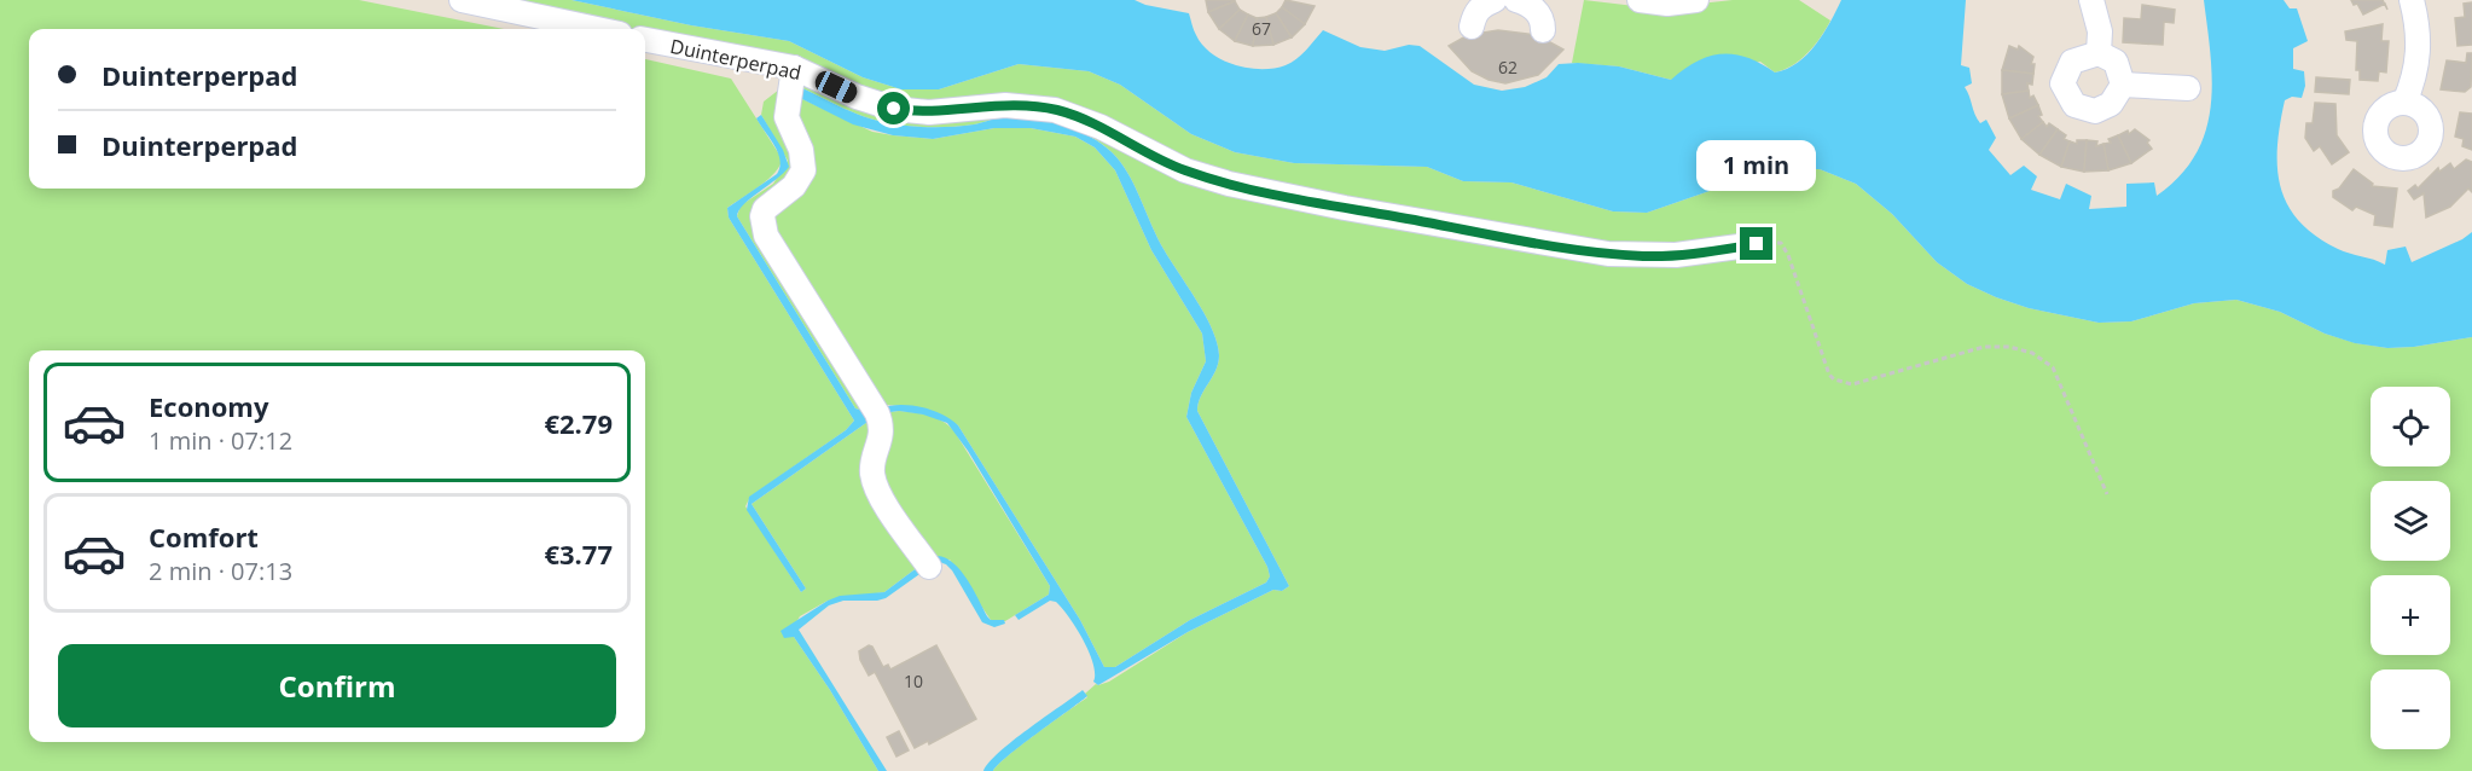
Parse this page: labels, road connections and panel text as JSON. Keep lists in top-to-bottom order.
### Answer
{
  "streets": {
    "street": ["Duinterperpad"]
  },
  "house_numbers": ["67", "62", "10"],
  "page": {
    "banner": ["Duinterperpad", "Duinterperpad"],
    "bubble": "1 min",
    "list": [
      {
        "name": "Economy",
        "note": "1 min · 07:12",
        "value": "€2.79"
      },
      {
        "name": "Comfort",
        "note": "2 min · 07:13",
        "value": "€3.77"
      }
    ],
    "map_buttons": ["+", "−"],
    "buttons": "Confirm"
  }
}
